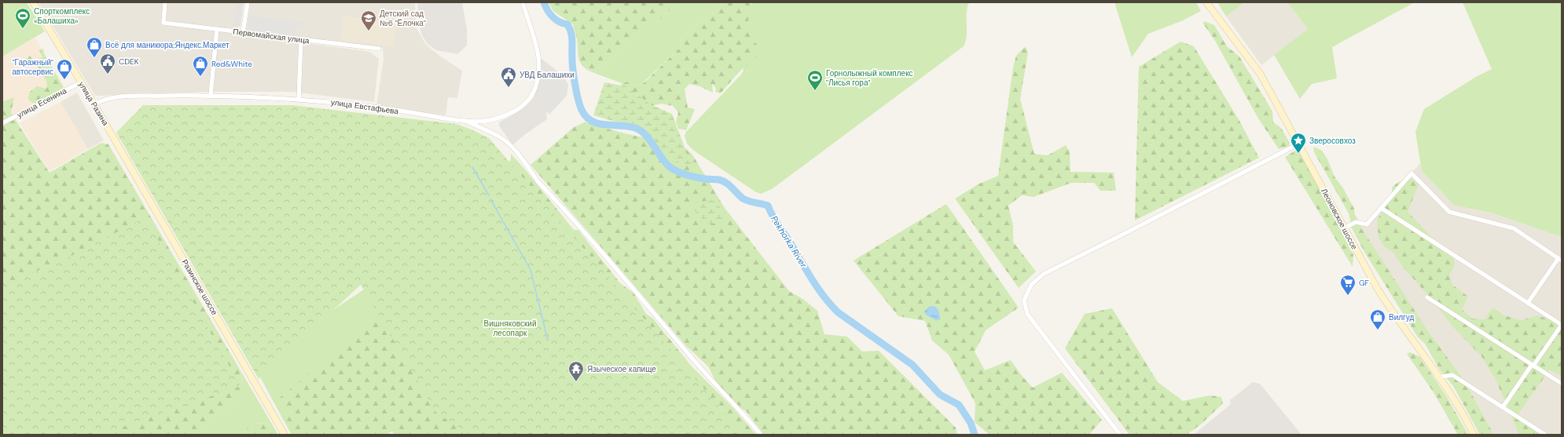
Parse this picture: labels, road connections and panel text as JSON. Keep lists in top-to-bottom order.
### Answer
{
  "streets": {
    "main road": ["улица Разина", "Леоновское шоссе", "Разинское шоссе"],
    "street": ["Первомайская улица", "улица Есенина", "улица Евстафьева"]
  },
  "crossings": [
    ["улица Есенина", "улица Разина"],
    ["улица Разина", "улица Евстафьева"],
    ["улица Разина", "Разинское шоссе"]
  ],
  "water": ["Pekhorka River"],
  "parks": ["Вишняковский лесопарк"],
  "places": {
    "sports": ["Спорткомплекс «Балашиха»", "Горнолыжный комплекс \"Лисья гора\""],
    "school or university": ["Детский сад №6 \"Ёлочка\""],
    "shop": [
      "Всё для маникюра;Яндекс.Маркет",
      "Red&White",
      "\"Гаражный\" автосервис",
      "Вилгуд"
    ],
    "public building": ["CDEK", "УВД Балашихи"],
    "place": ["Зверосовхоз"],
    "supermarket": ["GF"],
    "temple": ["Языческое капище"]
  }
}
